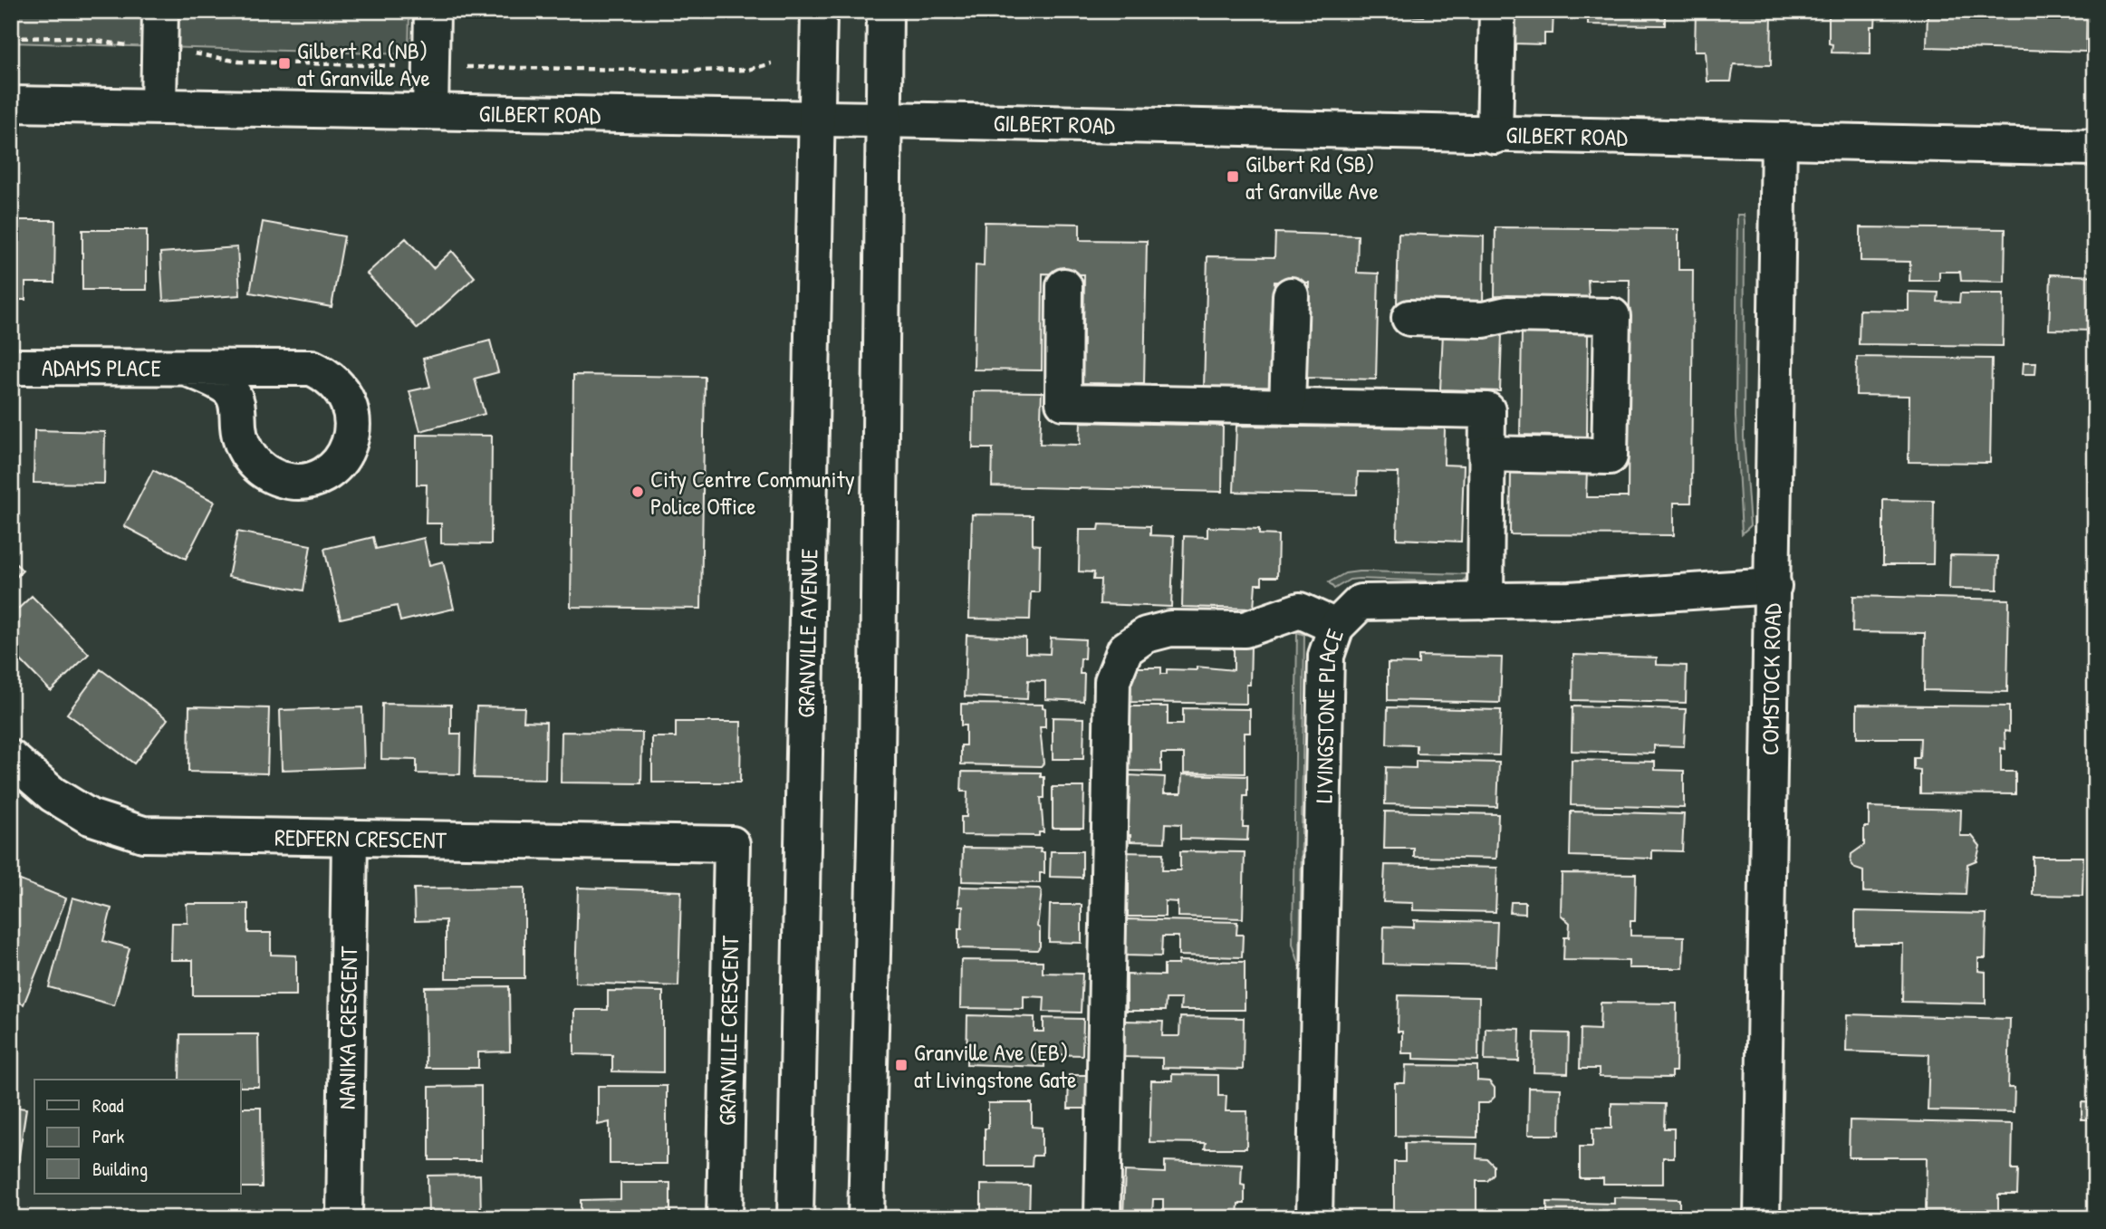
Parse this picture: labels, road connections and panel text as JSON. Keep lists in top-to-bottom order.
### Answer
{
  "streets": {
    "main road": [
      "GILBERT ROAD",
      "ADAMS PLACE",
      "GRANVILLE AVENUE",
      "COMSTOCK ROAD",
      "LIVINGSTONE PLACE",
      "REDFERN CRESCENT",
      "NANIKA CRESCENT",
      "GRANVILLE CRESCENT"
    ]
  },
  "crossings": [
    ["GILBERT ROAD", "GRANVILLE AVENUE"],
    ["GILBERT ROAD", "COMSTOCK ROAD"],
    ["COMSTOCK ROAD", "LIVINGSTONE PLACE"],
    ["REDFERN CRESCENT", "NANIKA CRESCENT"],
    ["REDFERN CRESCENT", "GRANVILLE CRESCENT"]
  ],
  "places": {
    "transit": ["Gilbert Rd (NB) at Granville Ave", "Gilbert Rd (SB) at Granville Ave", "Granville Ave (EB) at Livingstone Gate"],
    "other": ["City Centre Community Police Office"]
  },
  "legend": ["Road", "Park", "Building"]
}
